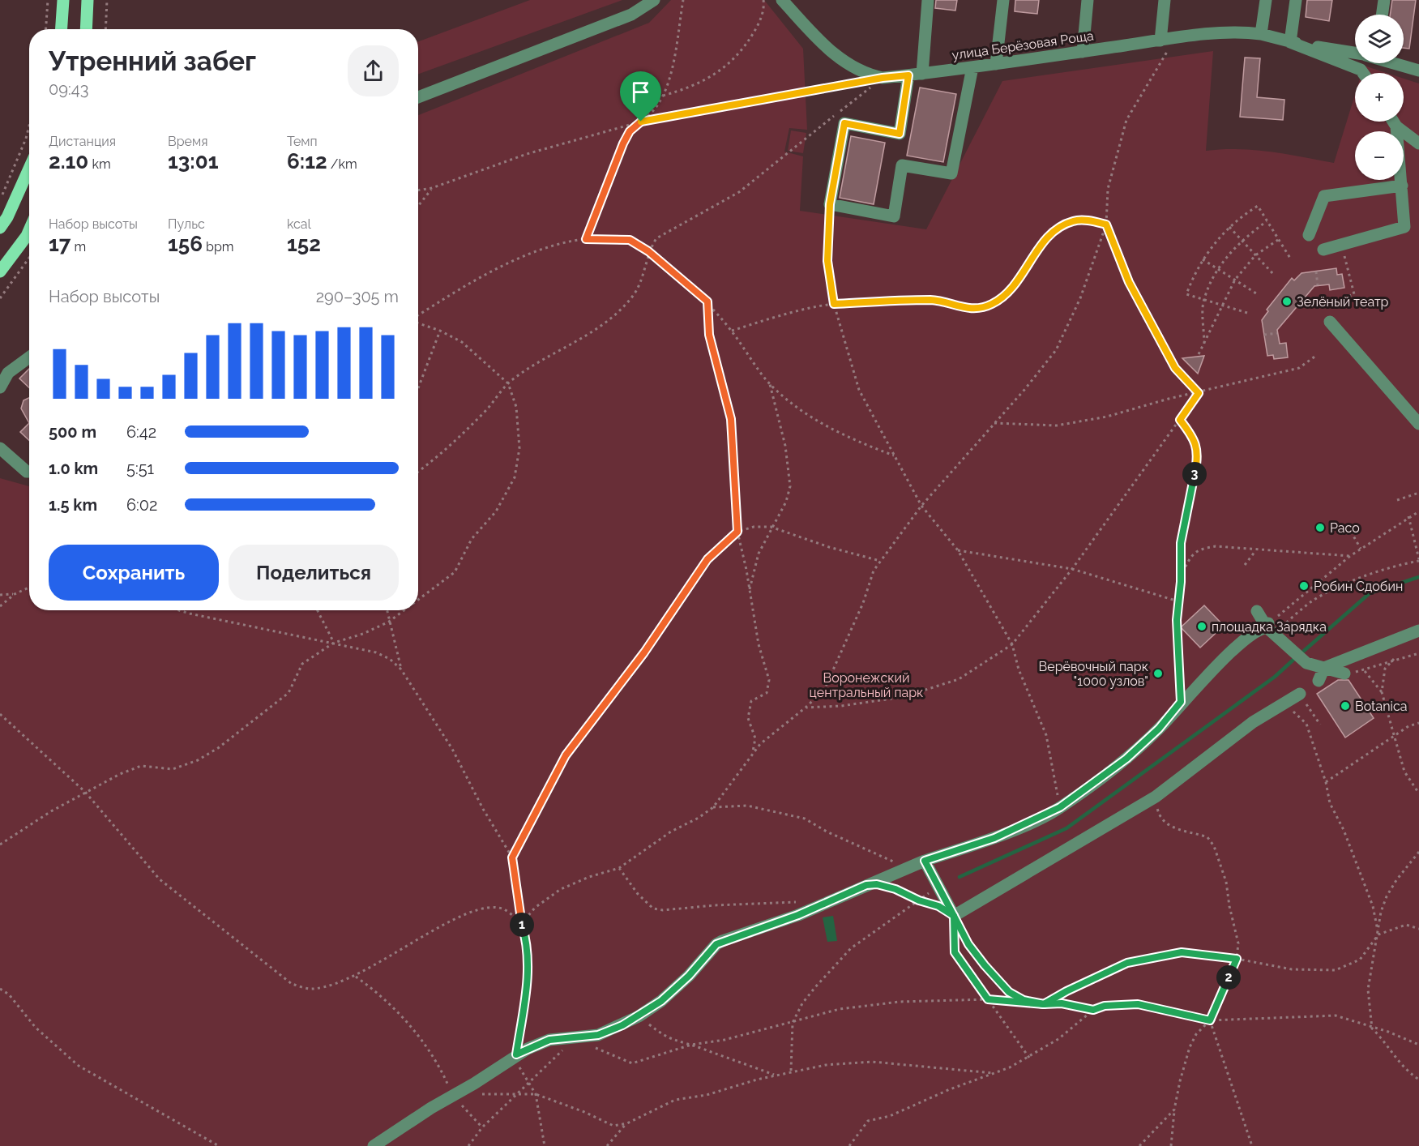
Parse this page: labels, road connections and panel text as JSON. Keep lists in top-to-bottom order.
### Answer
{
  "streets": {
    "street": ["улица Берёзовая Роща"]
  },
  "parks": ["Воронежский центральный парк"],
  "places": [
    "Зелёный театр",
    "Paco",
    "Робин Сдобин",
    "площадка Зарядка",
    "Верёвочный парк \"1000 узлов\"",
    "Botanica"
  ],
  "page": {
    "map_buttons": ["+", "−"],
    "heading": ["Утренний забег", "09:43"],
    "stats": [
      ["Дистанция", "2.10 km"],
      ["Время", "13:01"],
      ["Темп", "6:12 /km"],
      ["Набор высоты", "17 m"],
      ["Пульс", "156 bpm"],
      ["kcal", "152"]
    ],
    "chart": ["Набор высоты", "290–305 m"],
    "list": [
      {
        "name": "500 m",
        "note": "6:42"
      },
      {
        "name": "1.0 km",
        "note": "5:51"
      },
      {
        "name": "1.5 km",
        "note": "6:02"
      }
    ],
    "pins": ["3", "1", "2"],
    "buttons": ["Сохранить", "Поделиться"]
  }
}
